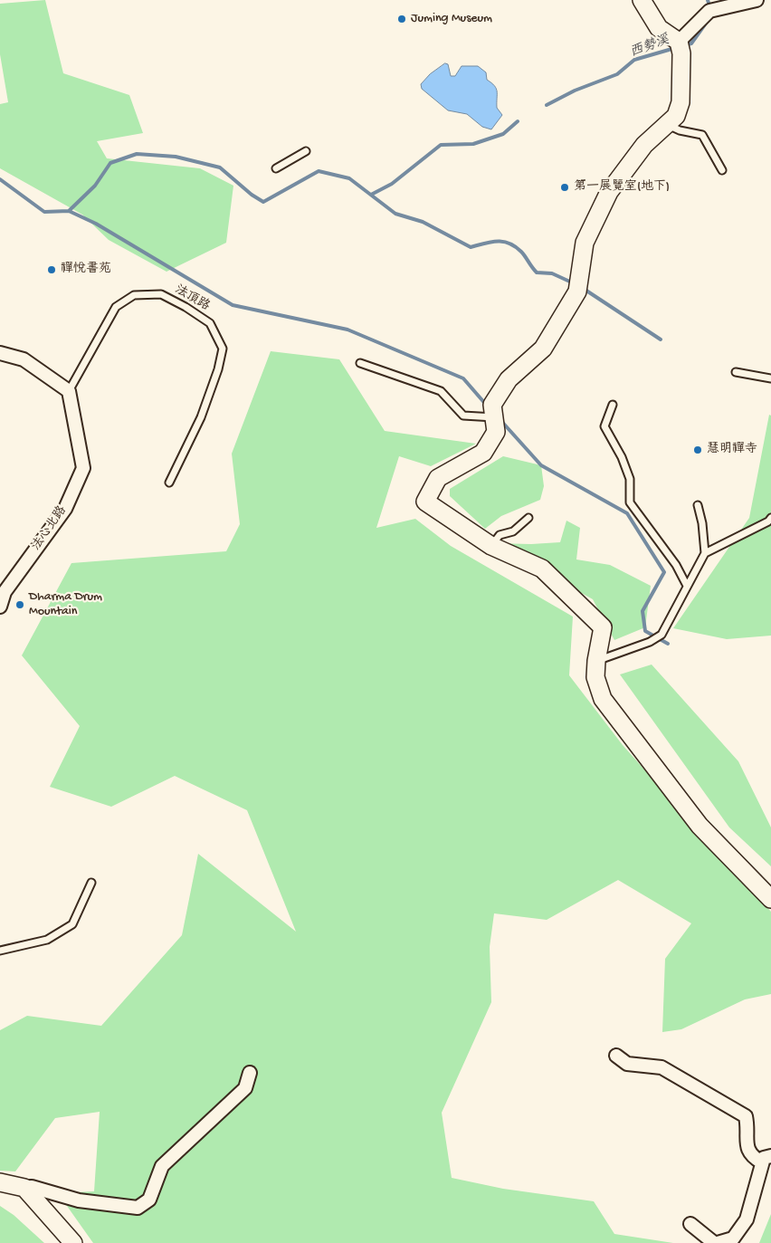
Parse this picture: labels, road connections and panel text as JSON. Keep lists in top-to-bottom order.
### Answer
{
  "streets": {
    "street": ["法心北路"],
    "lane": ["法頂路"]
  },
  "crossings": [
    ["法頂路", "法心北路"]
  ],
  "water": ["西勢溪"],
  "places": [
    "Juming Museum",
    "第一展覽室(地下)",
    "禪悅書苑",
    "慧明禪寺",
    "Dharma Drum Mountain"
  ]
}
